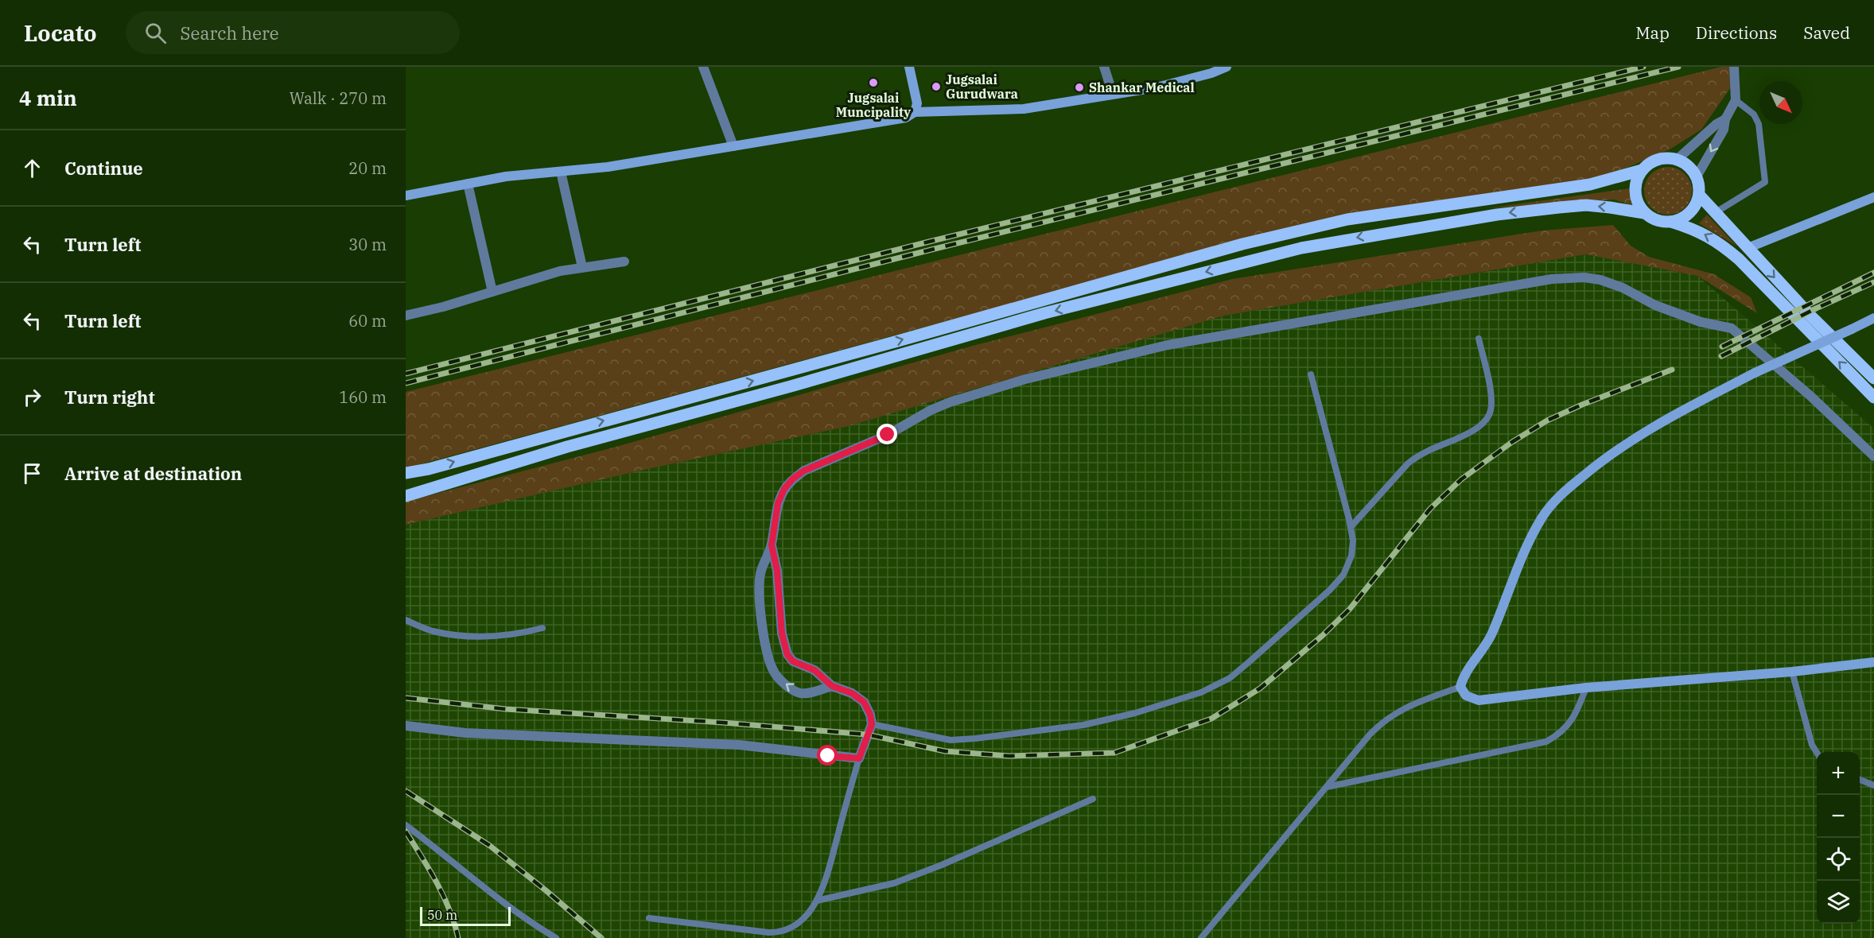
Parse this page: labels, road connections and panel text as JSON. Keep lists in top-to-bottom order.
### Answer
{
  "places": ["Jugsalai Muncipality", "Jugsalai Gurudwara", "Shankar Medical"],
  "scale_bar": "50 m",
  "north": "bottom right",
  "page": {
    "header": "Locato",
    "search": "Search here",
    "nav": ["Map", "Directions", "Saved"],
    "heading": ["4 min", "Walk · 270 m"],
    "list": [
      ["Continue", "20 m"],
      ["Turn left", "30 m"],
      ["Turn left", "60 m"],
      ["Turn right", "160 m"],
      "Arrive at destination"
    ],
    "map_buttons": ["+", "−"],
    "scale": "50 m"
  }
}
